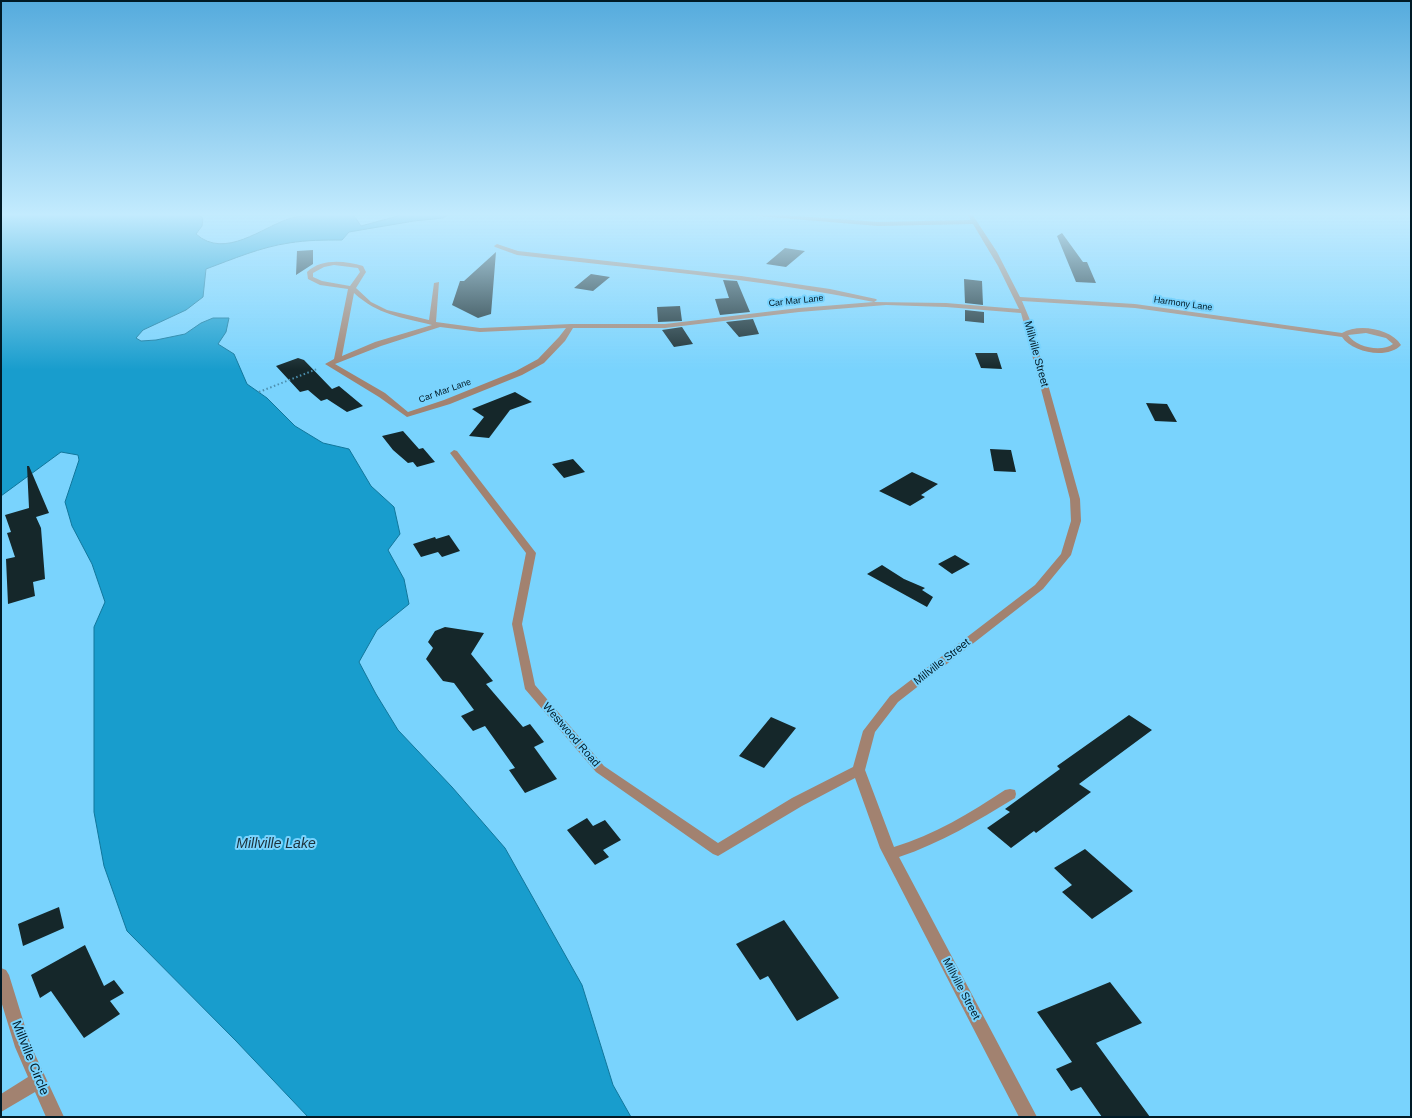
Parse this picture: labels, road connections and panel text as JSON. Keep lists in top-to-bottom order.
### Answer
{
  "streets": {
    "street": [
      "Car Mar Lane",
      "Harmony Lane",
      "Millville Street",
      "Westwood Road",
      "Millville Circle"
    ]
  },
  "crossings": [
    ["Car Mar Lane", "Millville Street"],
    ["Harmony Lane", "Millville Street"],
    ["Millville Street", "Westwood Road"]
  ],
  "water": ["Millville Lake"]
}
